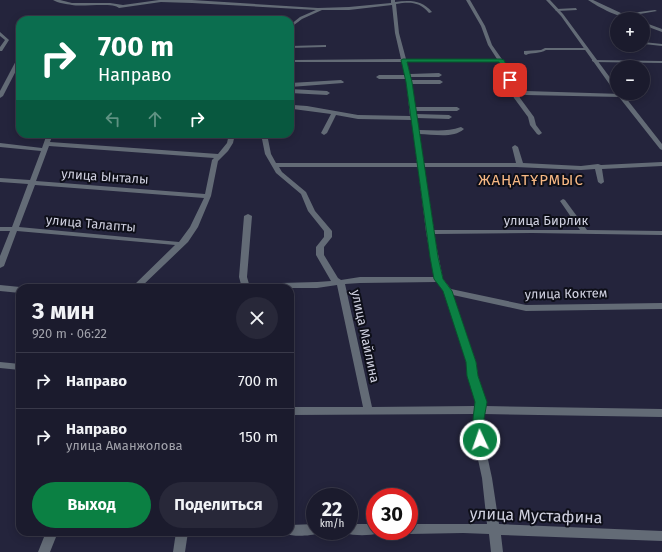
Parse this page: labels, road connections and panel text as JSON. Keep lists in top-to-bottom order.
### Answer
{
  "streets": {
    "street": [
      "улица Ынталы",
      "улица Бирлик",
      "улица Талапты",
      "улица Коктем",
      "улица Майлина",
      "улица Мустафина"
    ]
  },
  "districts": ["ЖАҢАТҰРМЫС"],
  "page": {
    "map_buttons": ["+", "−"],
    "turn": ["700 m", "Направо"],
    "heading": ["3 мин", "920 m · 06:22"],
    "list": [
      {
        "name": "Направо",
        "value": "700 m"
      },
      {
        "name": "Направо",
        "note": "улица Аманжолова",
        "value": "150 m"
      }
    ],
    "buttons": ["Выход", "Поделиться"],
    "speed": "22 km/h",
    "limit": "30"
  }
}
